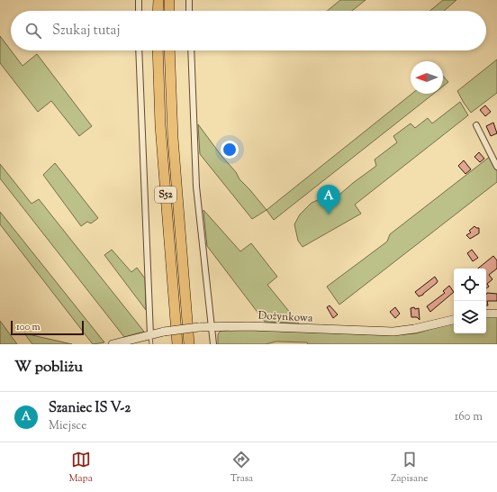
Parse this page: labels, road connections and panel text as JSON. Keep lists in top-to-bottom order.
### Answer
{
  "streets": {
    "highway": ["S52"],
    "street": ["Dożynkowa"]
  },
  "scale_bar": "100 m",
  "north": "left",
  "page": {
    "search": "Szukaj tutaj",
    "pins": "A",
    "scale": "100 m",
    "heading": "W pobliżu",
    "list": [
      {
        "mark": "A",
        "name": "Szaniec IS V-2",
        "note": "Miejsce",
        "value": "160 m"
      }
    ],
    "nav": ["Mapa", "Trasa", "Zapisane"]
  }
}
